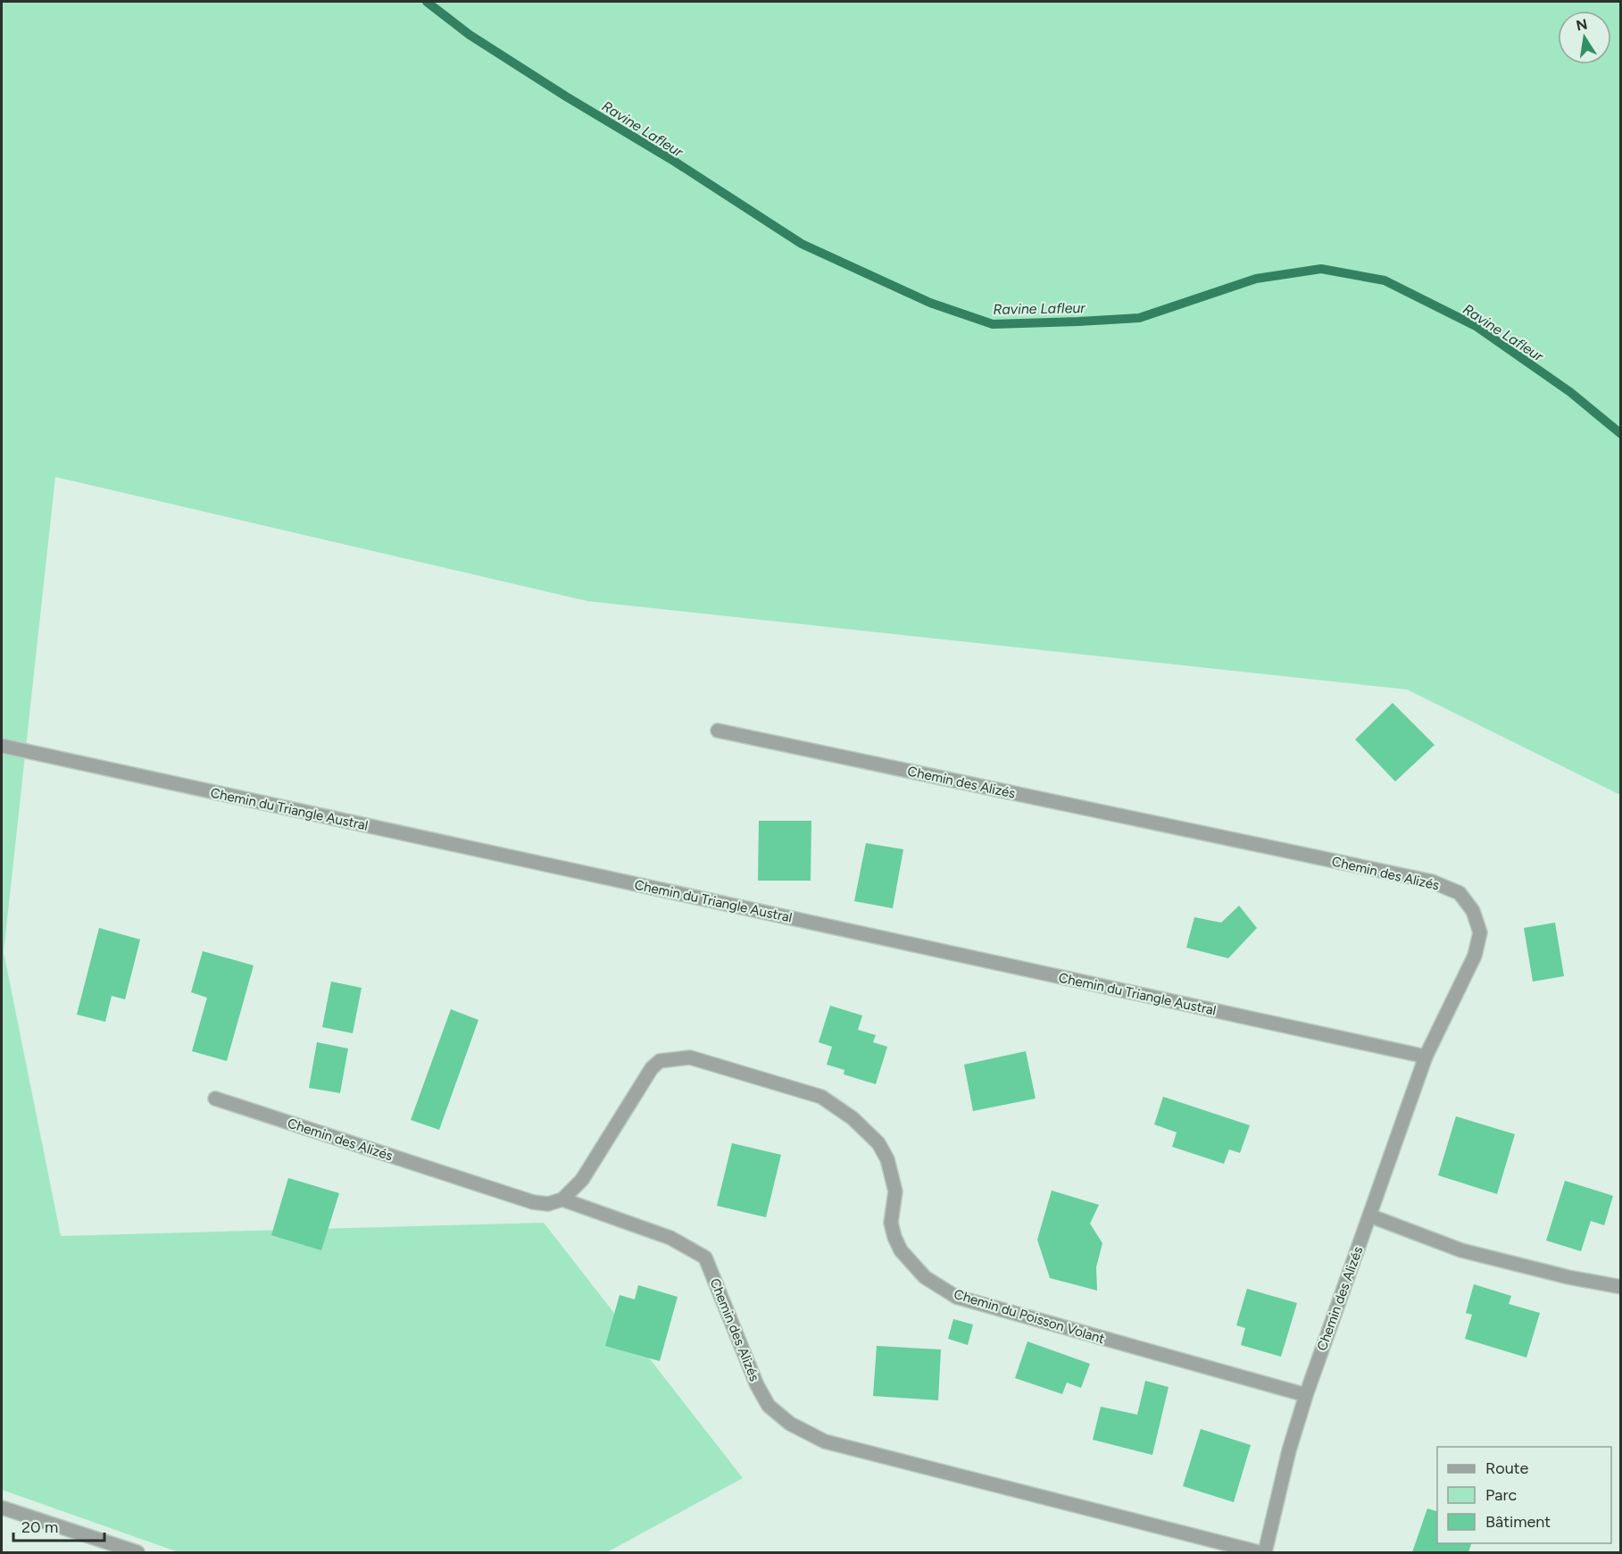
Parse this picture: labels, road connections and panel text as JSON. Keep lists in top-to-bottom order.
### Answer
{
  "streets": {
    "street": ["Chemin des Alizés", "Chemin du Triangle Austral", "Chemin du Poisson Volant"]
  },
  "crossings": [
    ["Chemin des Alizés", "Chemin du Triangle Austral"],
    ["Chemin des Alizés", "Chemin du Poisson Volant"]
  ],
  "water": ["Ravine Lafleur"],
  "legend": ["Route", "Parc", "Bâtiment"],
  "scale_bar": "20 m",
  "north": "top"
}
